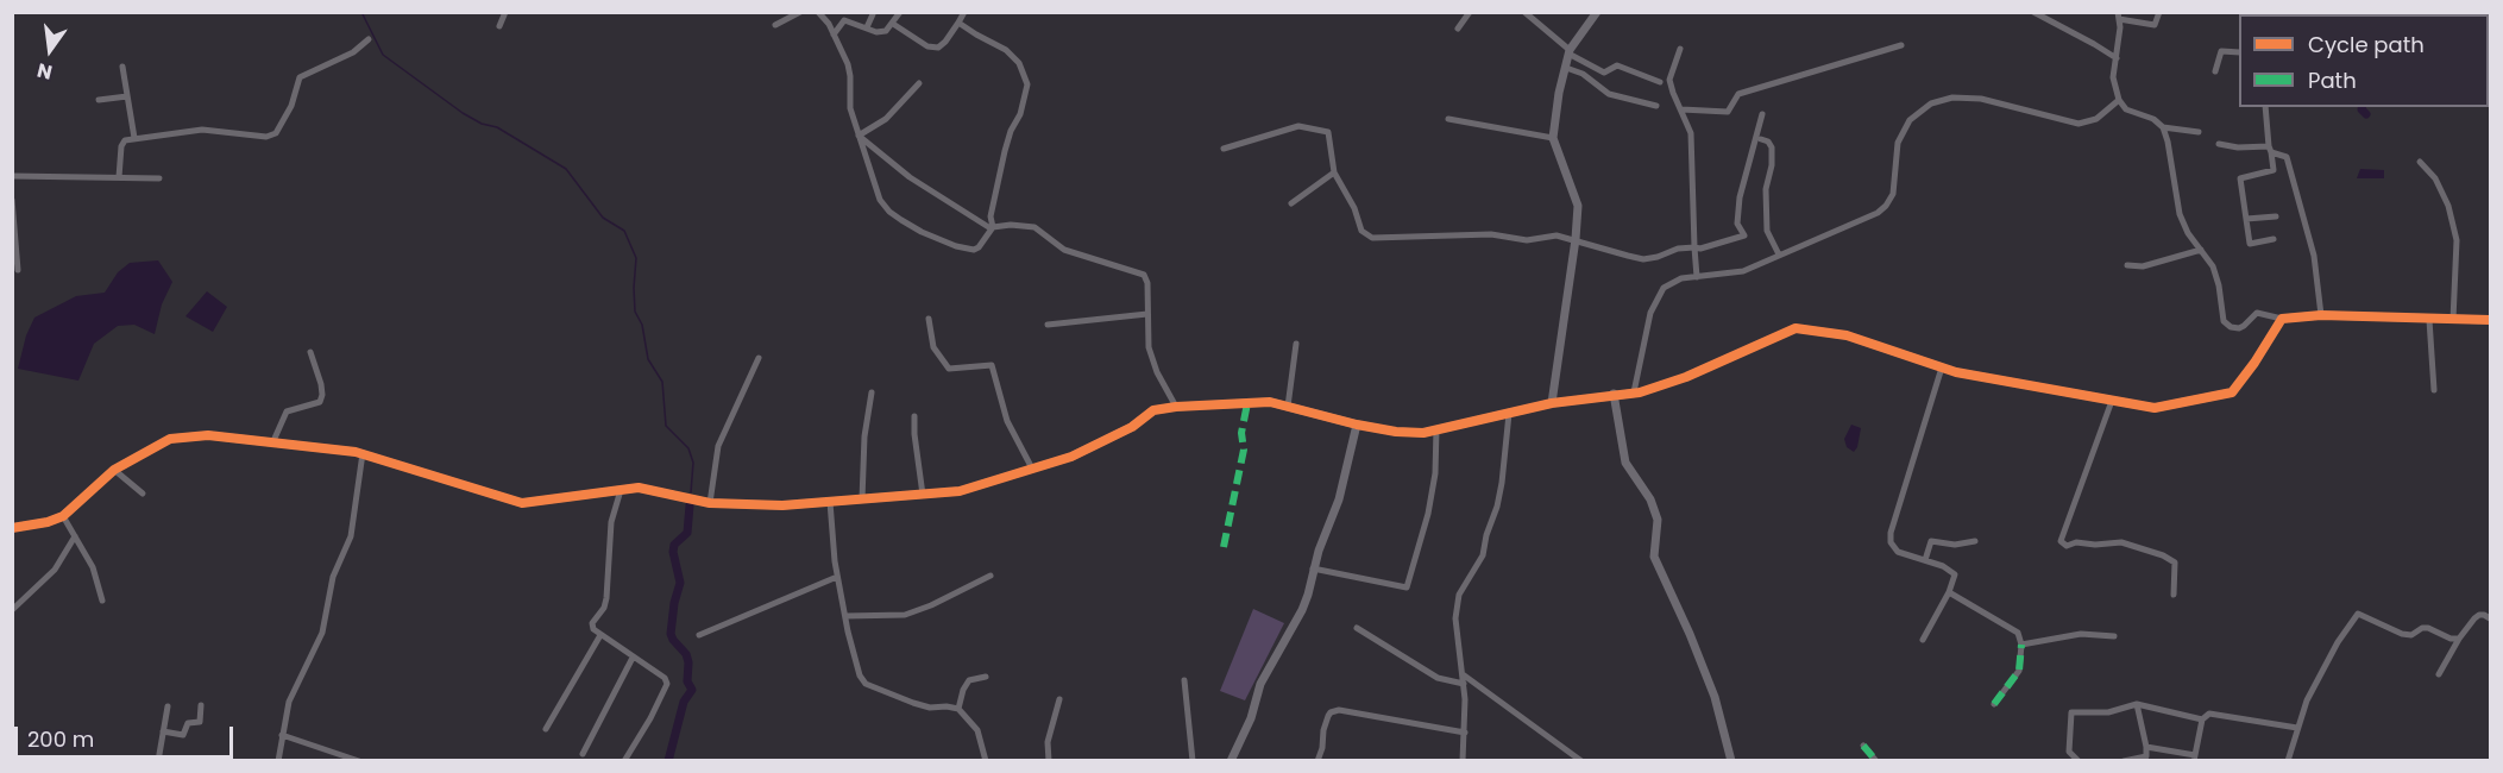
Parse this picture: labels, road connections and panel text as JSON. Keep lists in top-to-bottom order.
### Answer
{
  "legend": ["Cycle path", "Path"],
  "scale_bar": "200 m",
  "north": "bottom"
}
